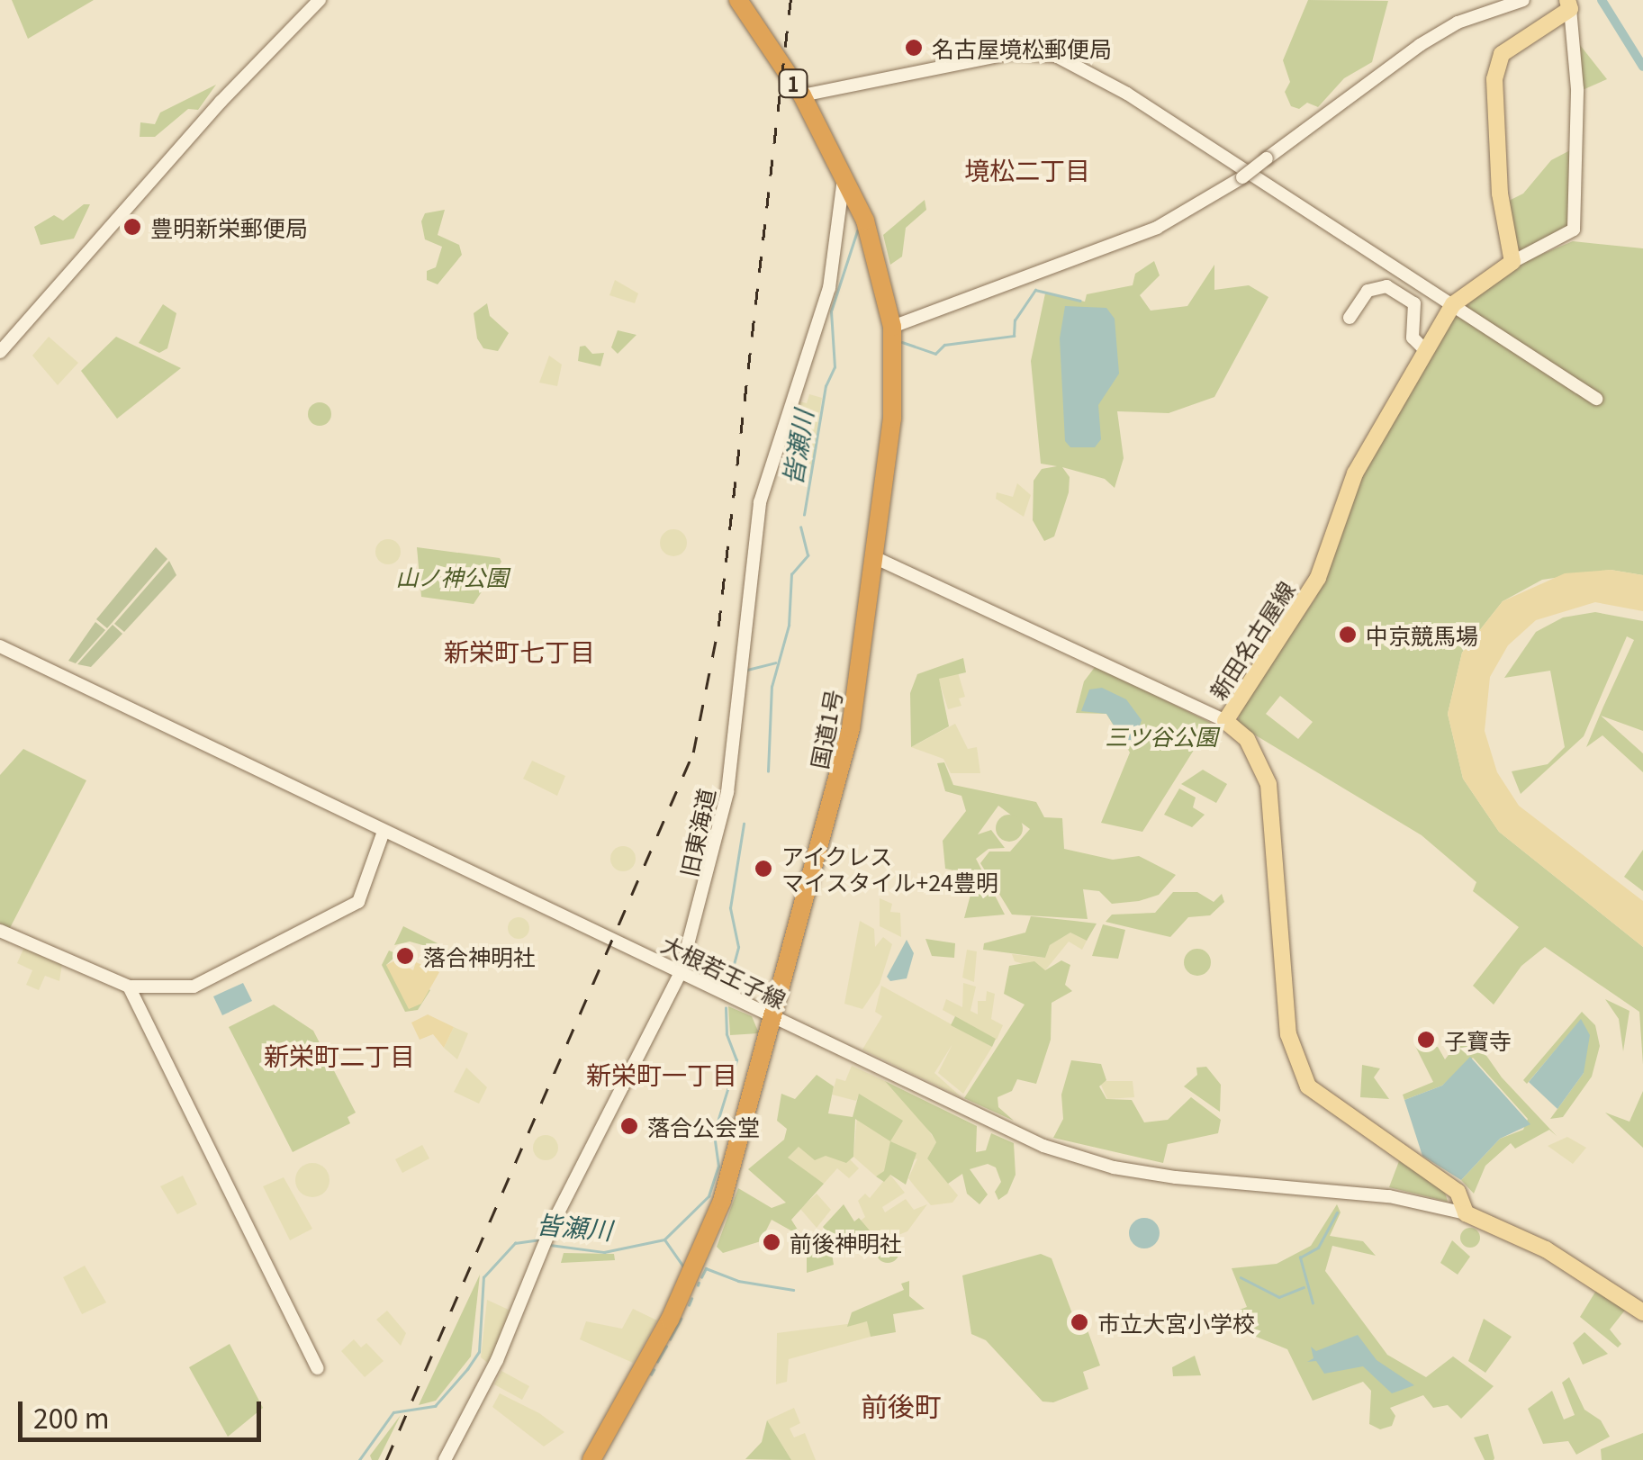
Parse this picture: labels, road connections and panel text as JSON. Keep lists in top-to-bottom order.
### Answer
{
  "streets": {
    "highway": ["1", "国道1号"],
    "main road": ["新田名古屋線"],
    "street": ["旧東海道", "大根若王子線"]
  },
  "crossings": [
    ["新田名古屋線", "大根若王子線"],
    ["国道1号", "旧東海道"],
    ["国道1号", "大根若王子線"],
    ["旧東海道", "大根若王子線"]
  ],
  "districts": [
    "境松二丁目",
    "新栄町七丁目",
    "新栄町二丁目",
    "新栄町一丁目",
    "前後町"
  ],
  "water": ["皆瀬川"],
  "parks": ["山ノ神公園", "三ツ谷公園"],
  "places": [
    "名古屋境松郵便局",
    "豊明新栄郵便局",
    "中京競馬場",
    "アイクレス マイスタイル+24豊明",
    "落合神明社",
    "子寶寺",
    "落合公会堂",
    "前後神明社",
    "市立大宮小学校"
  ],
  "scale_bar": "200 m"
}
